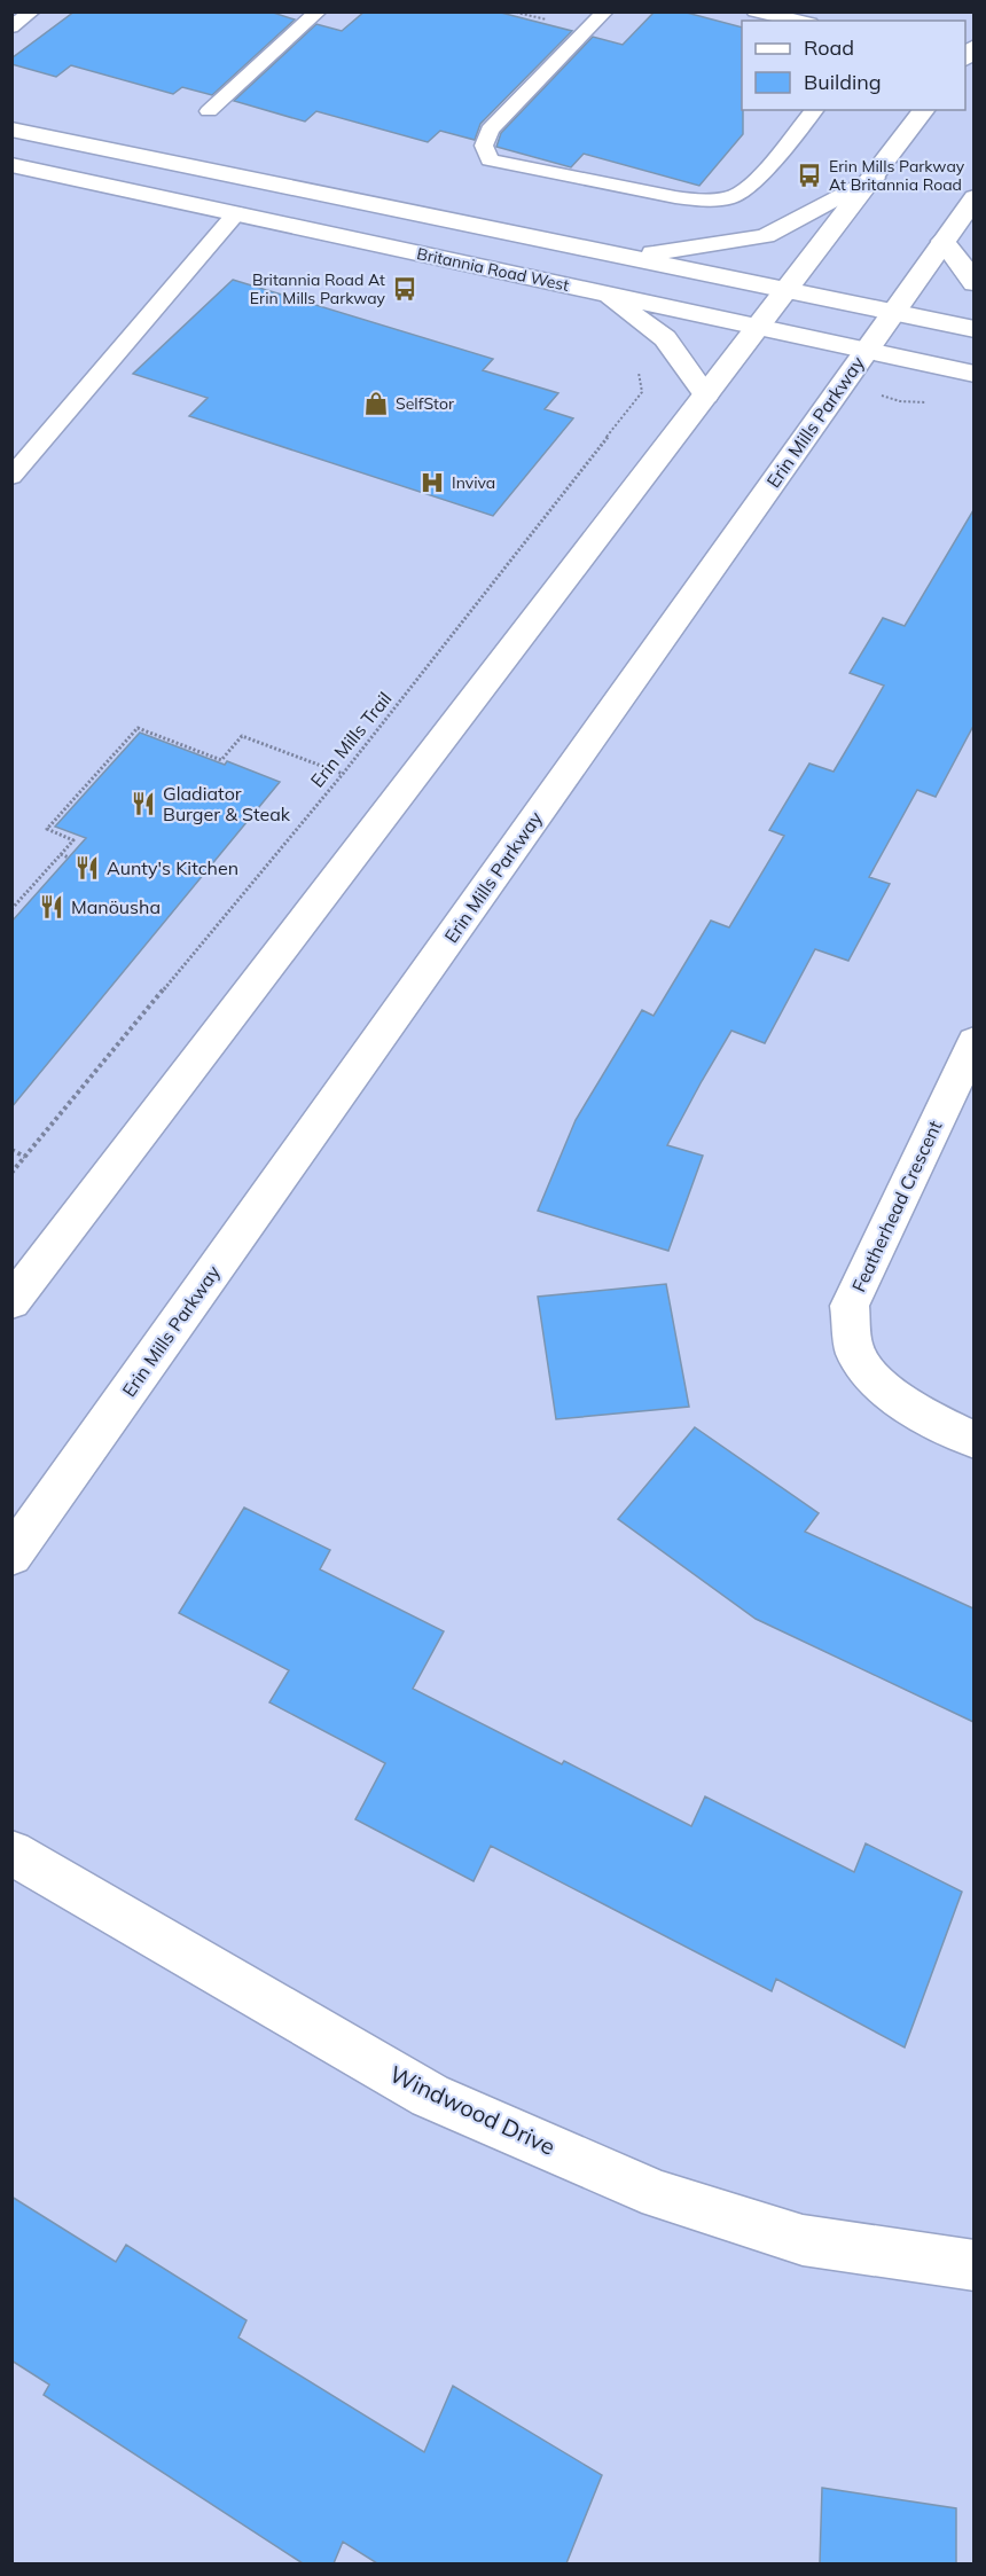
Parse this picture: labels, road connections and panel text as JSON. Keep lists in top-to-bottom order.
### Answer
{
  "streets": {
    "main road": [
      "Britannia Road West",
      "Erin Mills Parkway",
      "Featherhead Crescent",
      "Windwood Drive"
    ],
    "path": ["Erin Mills Trail"]
  },
  "crossings": [
    ["Britannia Road West", "Erin Mills Parkway"]
  ],
  "places": {
    "bus stop": ["Erin Mills Parkway At Britannia Road", "Britannia Road At Erin Mills Parkway"],
    "shop": ["SelfStor"],
    "hospital": ["Inviva"],
    "restaurant": ["Gladiator Burger & Steak", "Aunty's Kitchen", "Manöusha"]
  },
  "legend": ["Road", "Building"]
}
